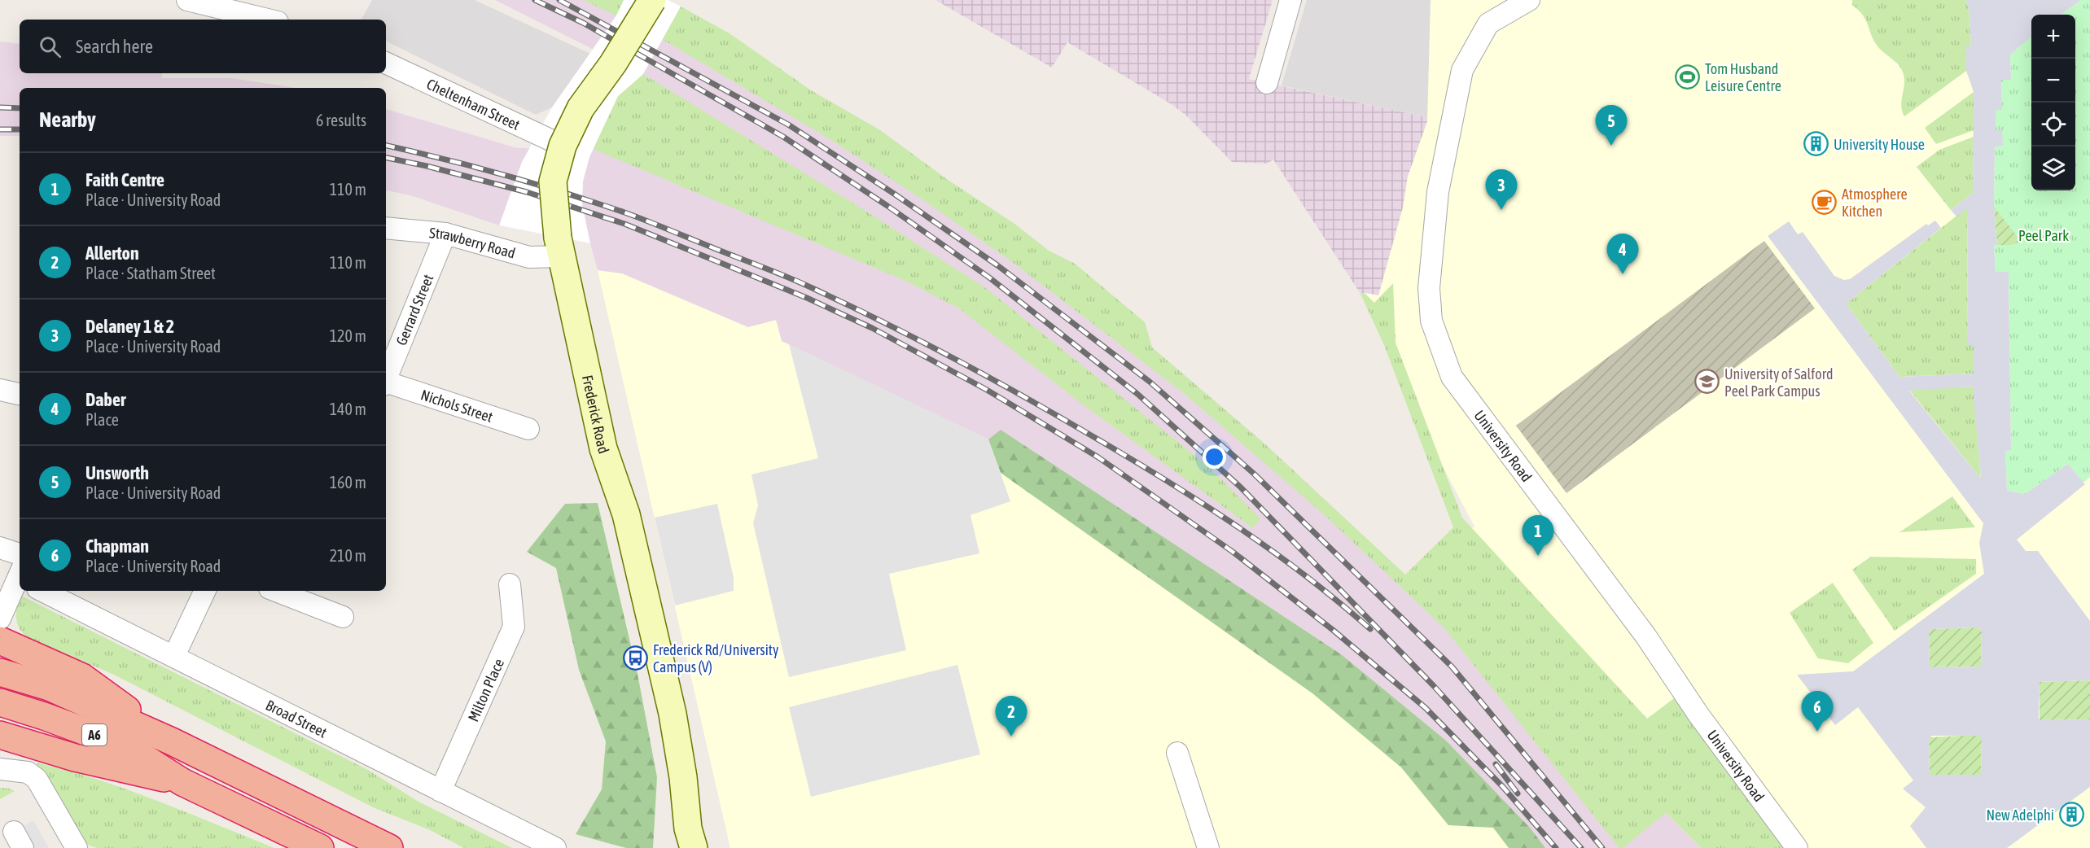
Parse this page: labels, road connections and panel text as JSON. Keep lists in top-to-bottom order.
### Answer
{
  "streets": {
    "highway": ["A6"],
    "main road": ["Frederick Road"],
    "street": [
      "Cheltenham Street",
      "Strawberry Road",
      "Gerrard Street",
      "Nichols Street",
      "University Road",
      "Milton Place",
      "Broad Street"
    ]
  },
  "crossings": [
    ["Cheltenham Street", "Frederick Road"],
    ["Strawberry Road", "Gerrard Street"],
    ["Strawberry Road", "Frederick Road"],
    ["Milton Place", "Broad Street"]
  ],
  "parks": ["Peel Park"],
  "places": {
    "sports": ["Tom Husband Leisure Centre"],
    "building": ["University House", "New Adelphi"],
    "cafe": ["Atmosphere Kitchen"],
    "school or university": ["University of Salford Peel Park Campus"],
    "bus stop": ["Frederick Rd/University Campus (V)"]
  },
  "page": {
    "map_buttons": ["+", "−"],
    "search": "Search here",
    "heading": ["Nearby", "6 results"],
    "pins": [
      "5",
      "3",
      "4",
      "1",
      "6",
      "2"
    ],
    "list": [
      {
        "mark": "1",
        "name": "Faith Centre",
        "note": "Place · University Road",
        "value": "110 m"
      },
      {
        "mark": "2",
        "name": "Allerton",
        "note": "Place · Statham Street",
        "value": "110 m"
      },
      {
        "mark": "3",
        "name": "Delaney 1 & 2",
        "note": "Place · University Road",
        "value": "120 m"
      },
      {
        "mark": "4",
        "name": "Daber",
        "note": "Place",
        "value": "140 m"
      },
      {
        "mark": "5",
        "name": "Unsworth",
        "note": "Place · University Road",
        "value": "160 m"
      },
      {
        "mark": "6",
        "name": "Chapman",
        "note": "Place · University Road",
        "value": "210 m"
      }
    ]
  }
}
